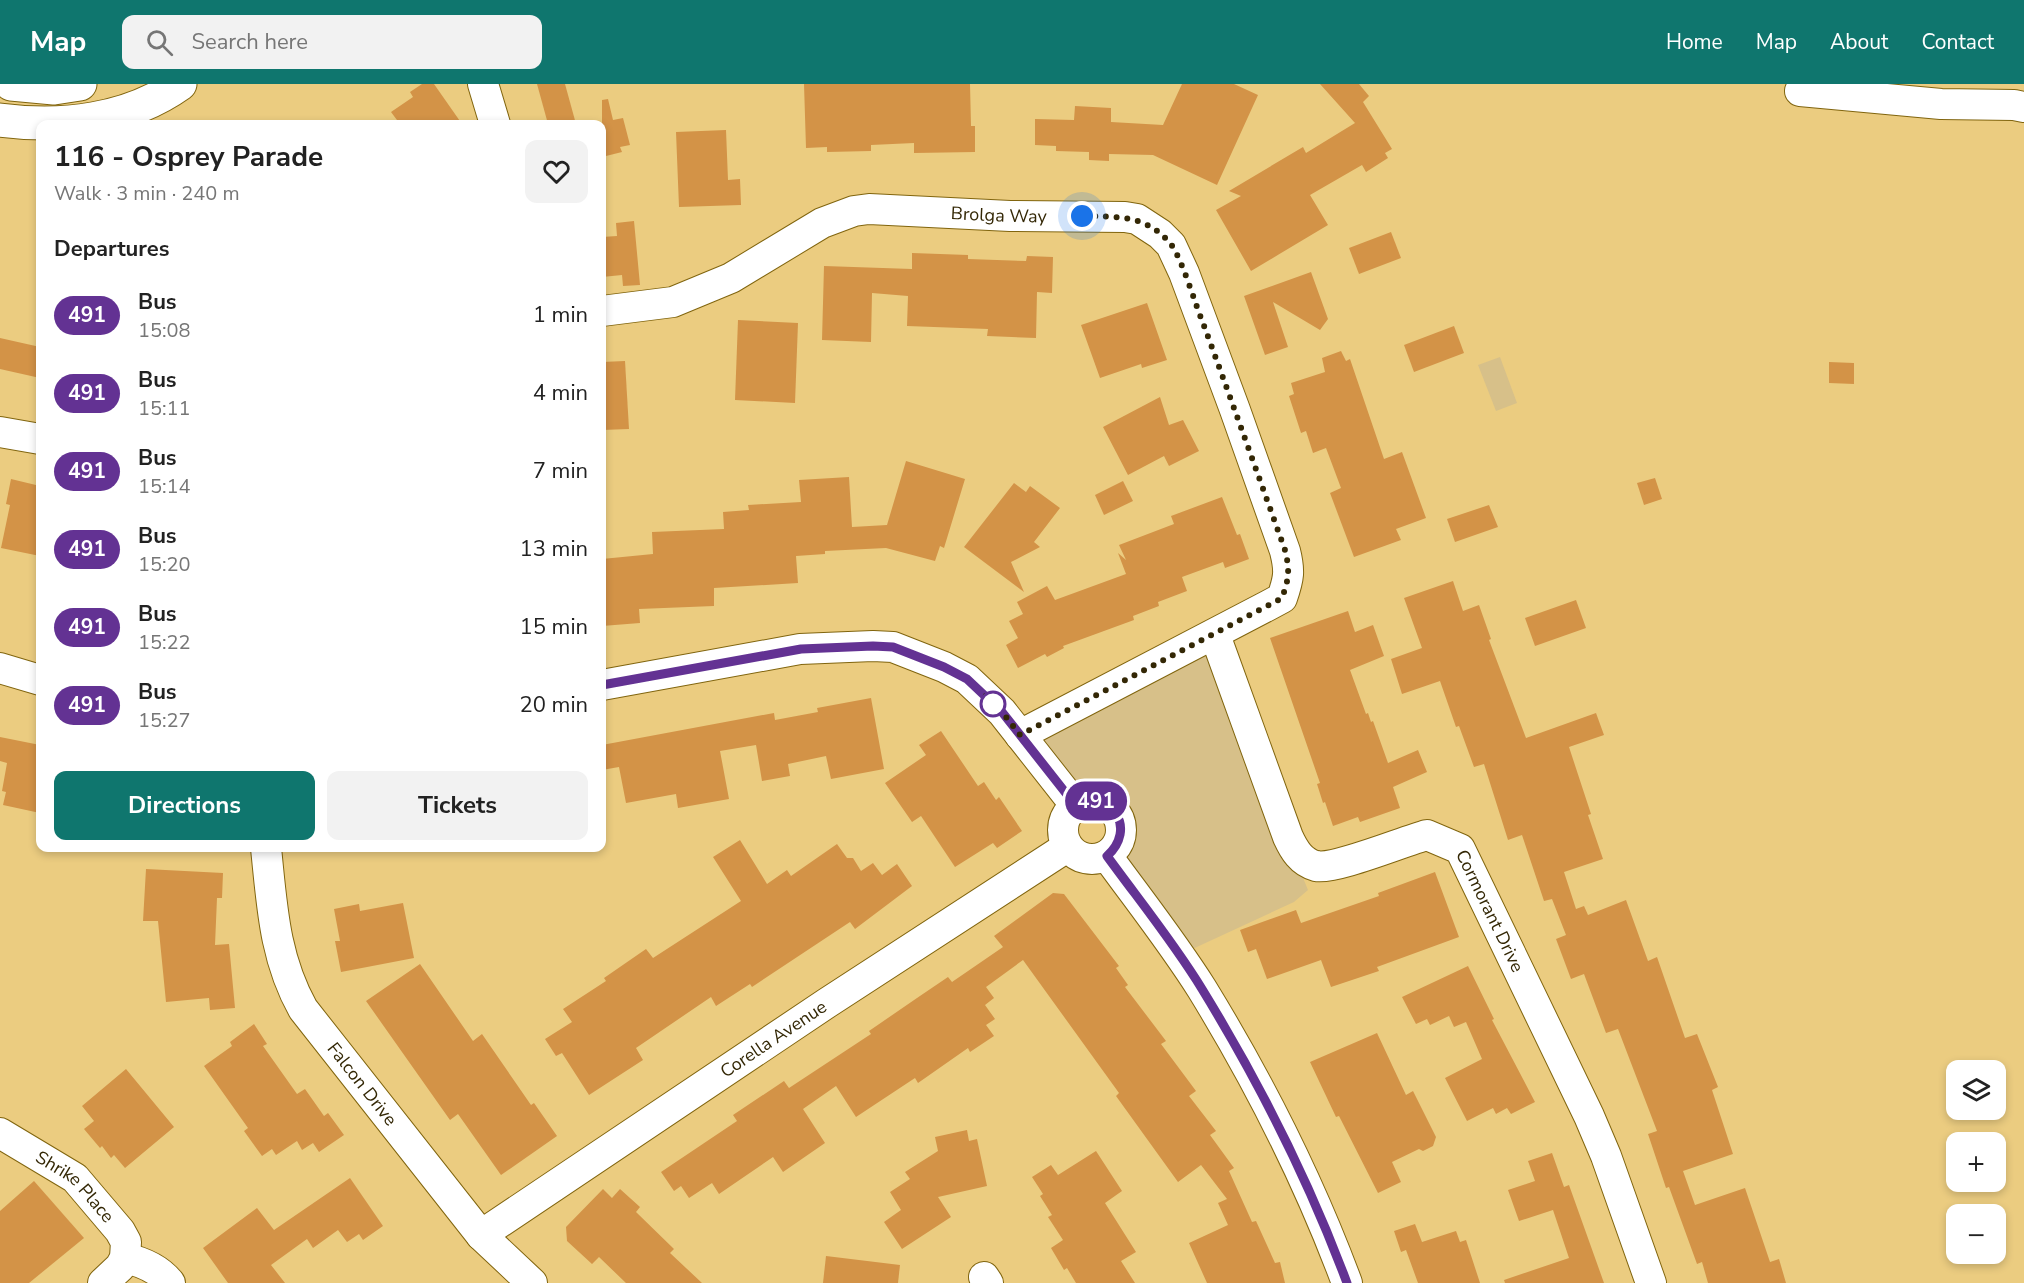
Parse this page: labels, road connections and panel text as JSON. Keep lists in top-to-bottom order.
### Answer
{
  "streets": {
    "street": [
      "Brolga Way",
      "Cormorant Drive",
      "Corella Avenue",
      "Falcon Drive",
      "Shrike Place"
    ]
  },
  "crossings": [
    ["Brolga Way", "Cormorant Drive"],
    ["Corella Avenue", "Falcon Drive"]
  ],
  "lines": ["bus line 491"],
  "page": {
    "header": "Map",
    "search": "Search here",
    "nav": [
      "Home",
      "Map",
      "About",
      "Contact"
    ],
    "on_map": "491",
    "heading": [
      ["116 - Osprey Parade", "Walk · 3 min · 240 m"],
      "Departures"
    ],
    "list": [
      {
        "mark": "491",
        "name": "Bus",
        "note": "15:08",
        "value": "1 min"
      },
      {
        "mark": "491",
        "name": "Bus",
        "note": "15:11",
        "value": "4 min"
      },
      {
        "mark": "491",
        "name": "Bus",
        "note": "15:14",
        "value": "7 min"
      },
      {
        "mark": "491",
        "name": "Bus",
        "note": "15:20",
        "value": "13 min"
      },
      {
        "mark": "491",
        "name": "Bus",
        "note": "15:22",
        "value": "15 min"
      },
      {
        "mark": "491",
        "name": "Bus",
        "note": "15:27",
        "value": "20 min"
      }
    ],
    "buttons": ["Directions", "Tickets"],
    "map_buttons": ["+", "−"]
  }
}
